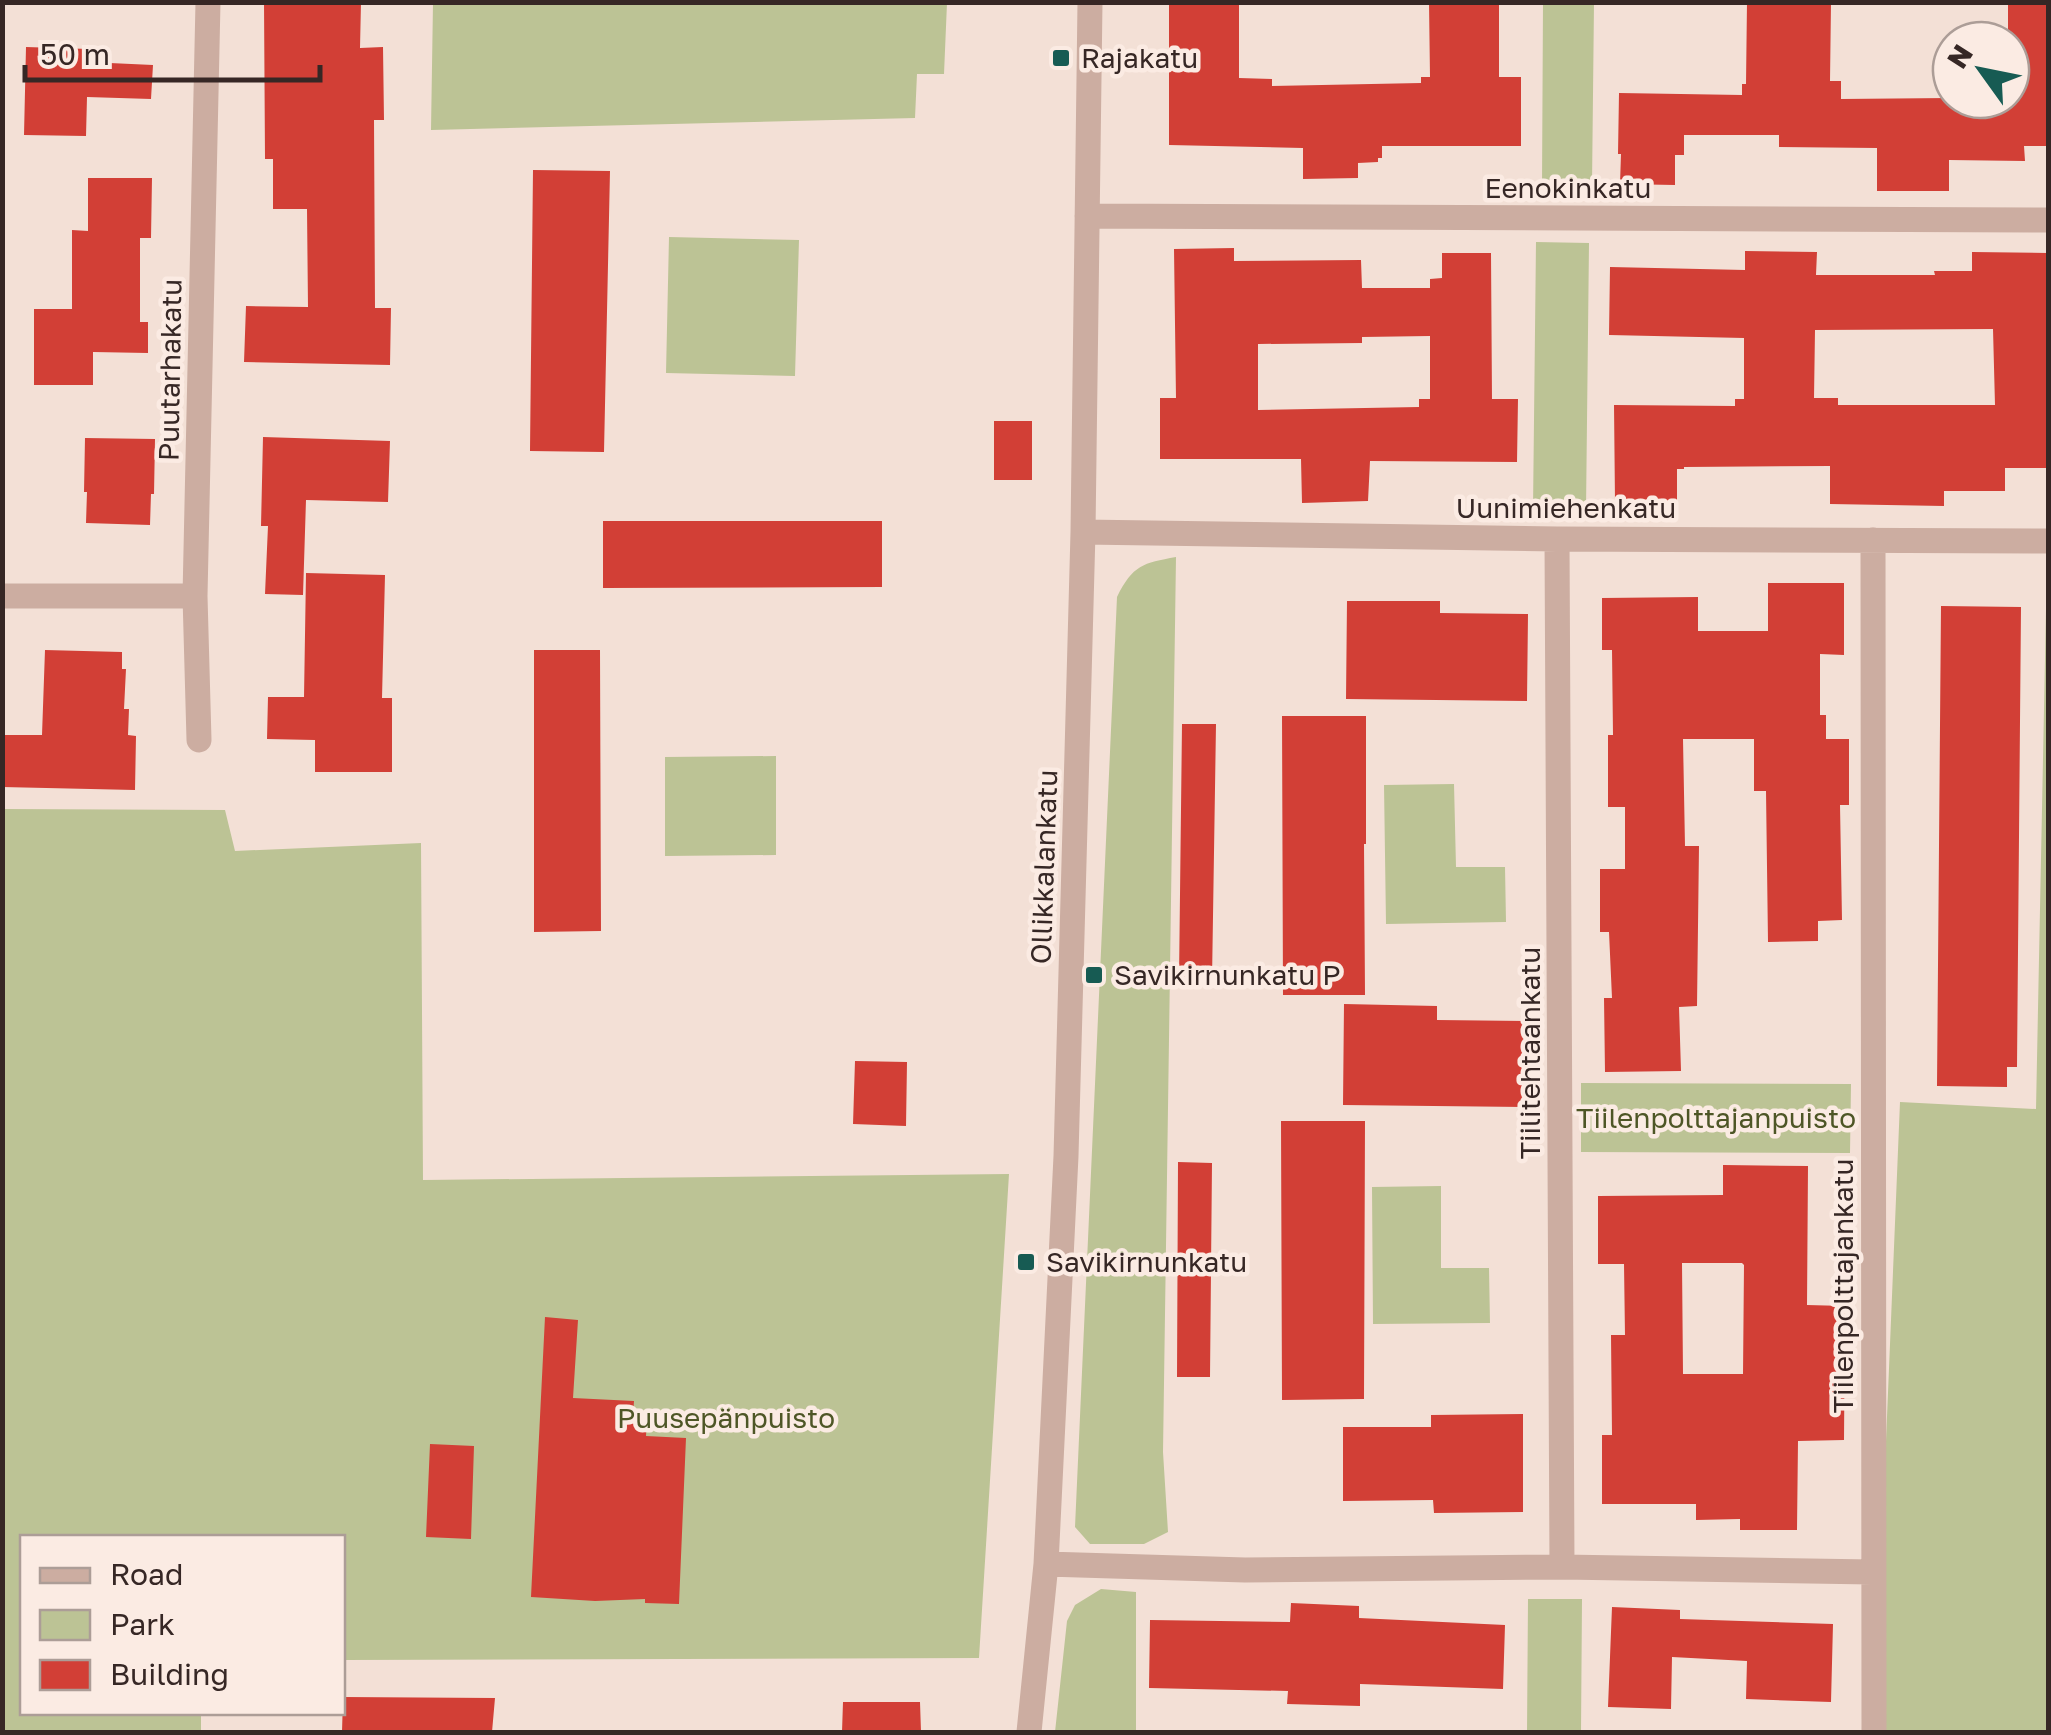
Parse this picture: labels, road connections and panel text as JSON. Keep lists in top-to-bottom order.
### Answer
{
  "streets": {
    "street": [
      "Eenokinkatu",
      "Puutarhakatu",
      "Uunimiehenkatu",
      "Ollikkalankatu",
      "Tiilitehtaankatu",
      "Tiilenpolttajankatu"
    ]
  },
  "crossings": [
    ["Eenokinkatu", "Ollikkalankatu"],
    ["Uunimiehenkatu", "Ollikkalankatu"],
    ["Uunimiehenkatu", "Tiilitehtaankatu"],
    ["Uunimiehenkatu", "Tiilenpolttajankatu"]
  ],
  "parks": ["Tiilenpolttajanpuisto", "Puusepänpuisto"],
  "places": {
    "transit": ["Rajakatu", "Savikirnunkatu P", "Savikirnunkatu"]
  },
  "legend": ["Road", "Park", "Building"],
  "scale_bar": "50 m",
  "north": "top left"
}
